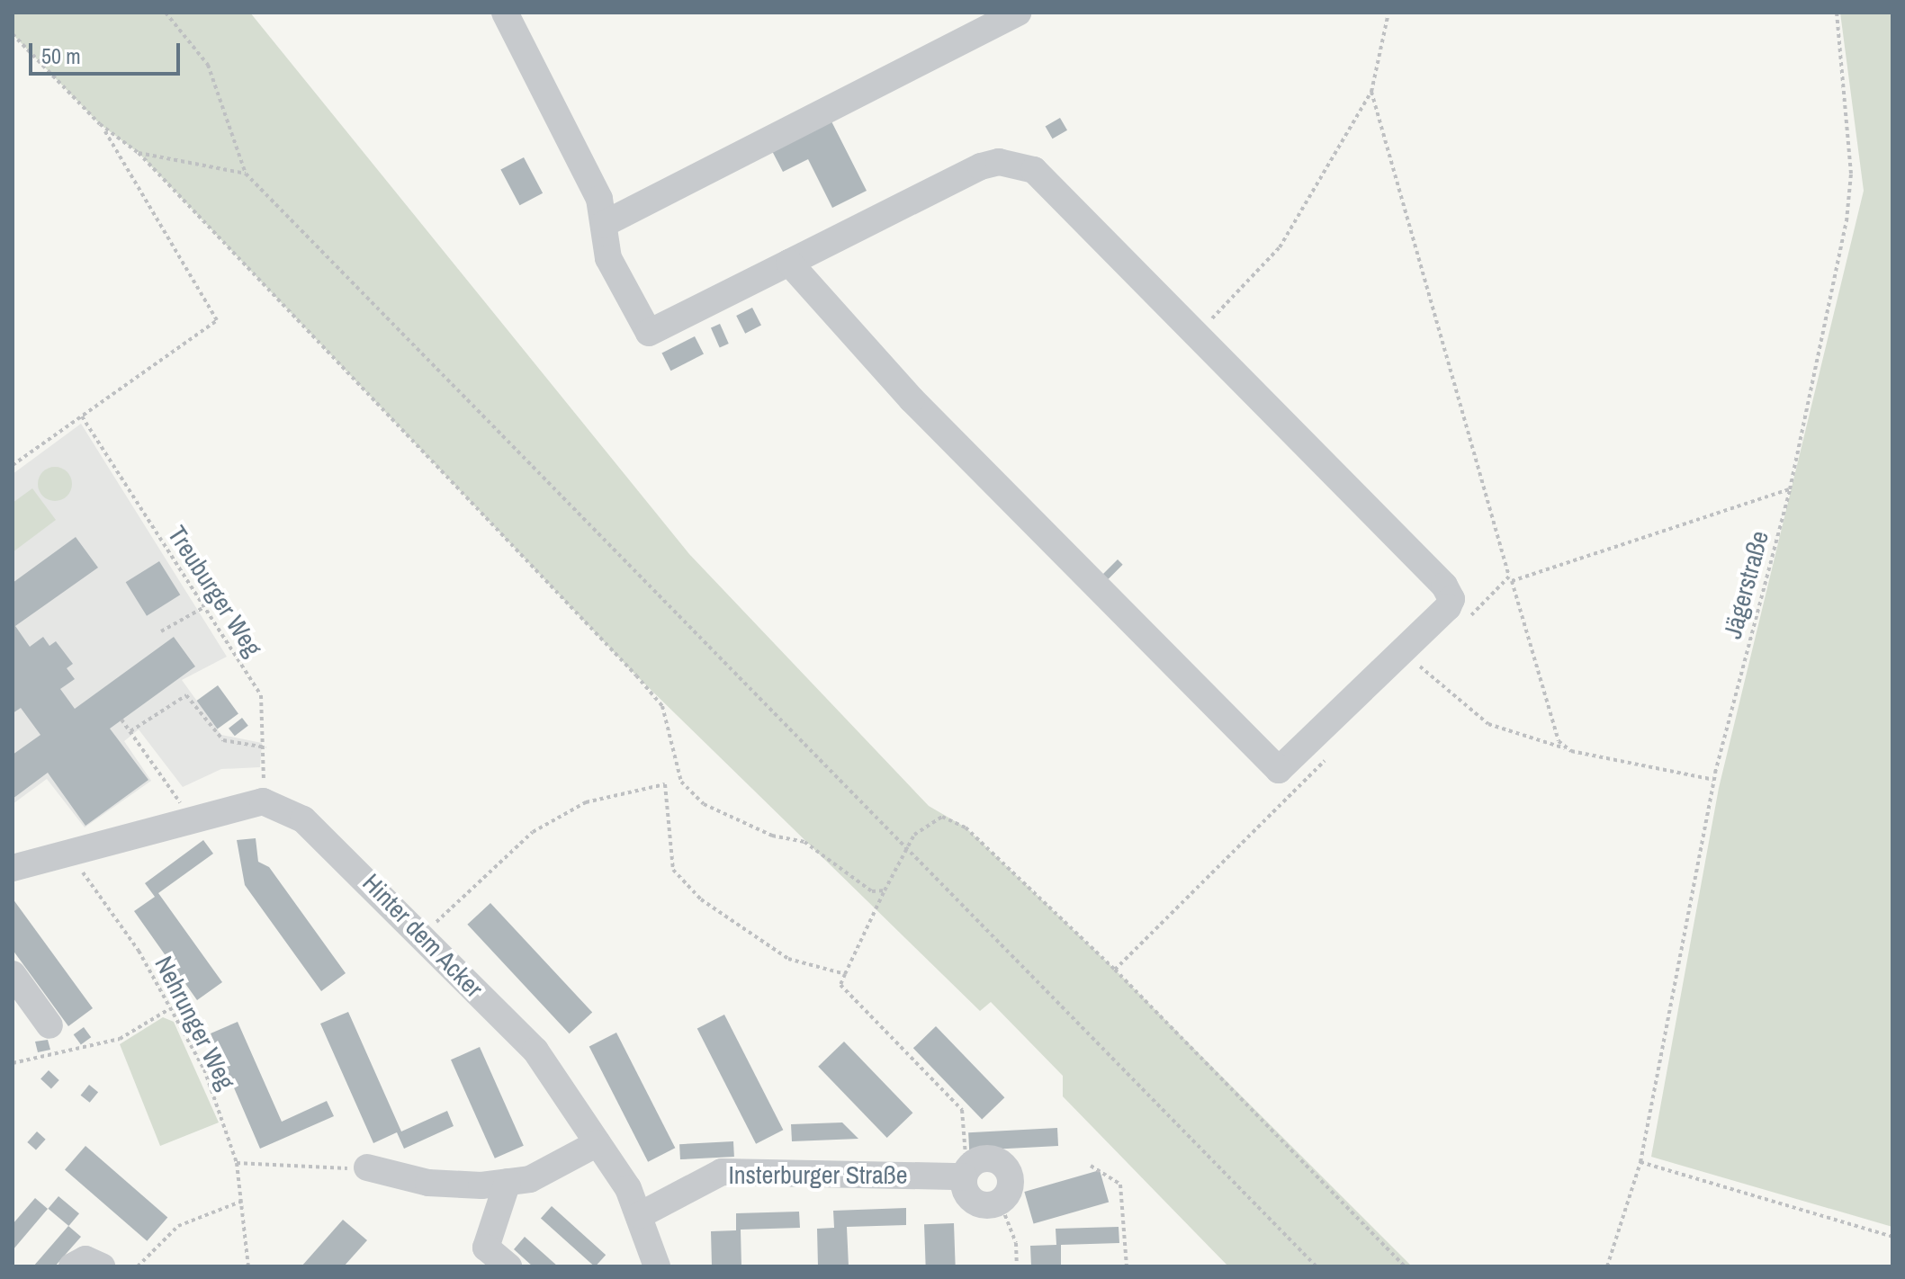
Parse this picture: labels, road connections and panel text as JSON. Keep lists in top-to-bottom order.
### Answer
{
  "streets": {
    "street": ["Hinter dem Acker", "Insterburger Straße"],
    "path": ["Jägerstraße", "Treuburger Weg", "Nehrunger Weg"]
  },
  "crossings": [
    ["Treuburger Weg", "Hinter dem Acker"],
    ["Hinter dem Acker", "Insterburger Straße"]
  ],
  "scale_bar": "50 m"
}
